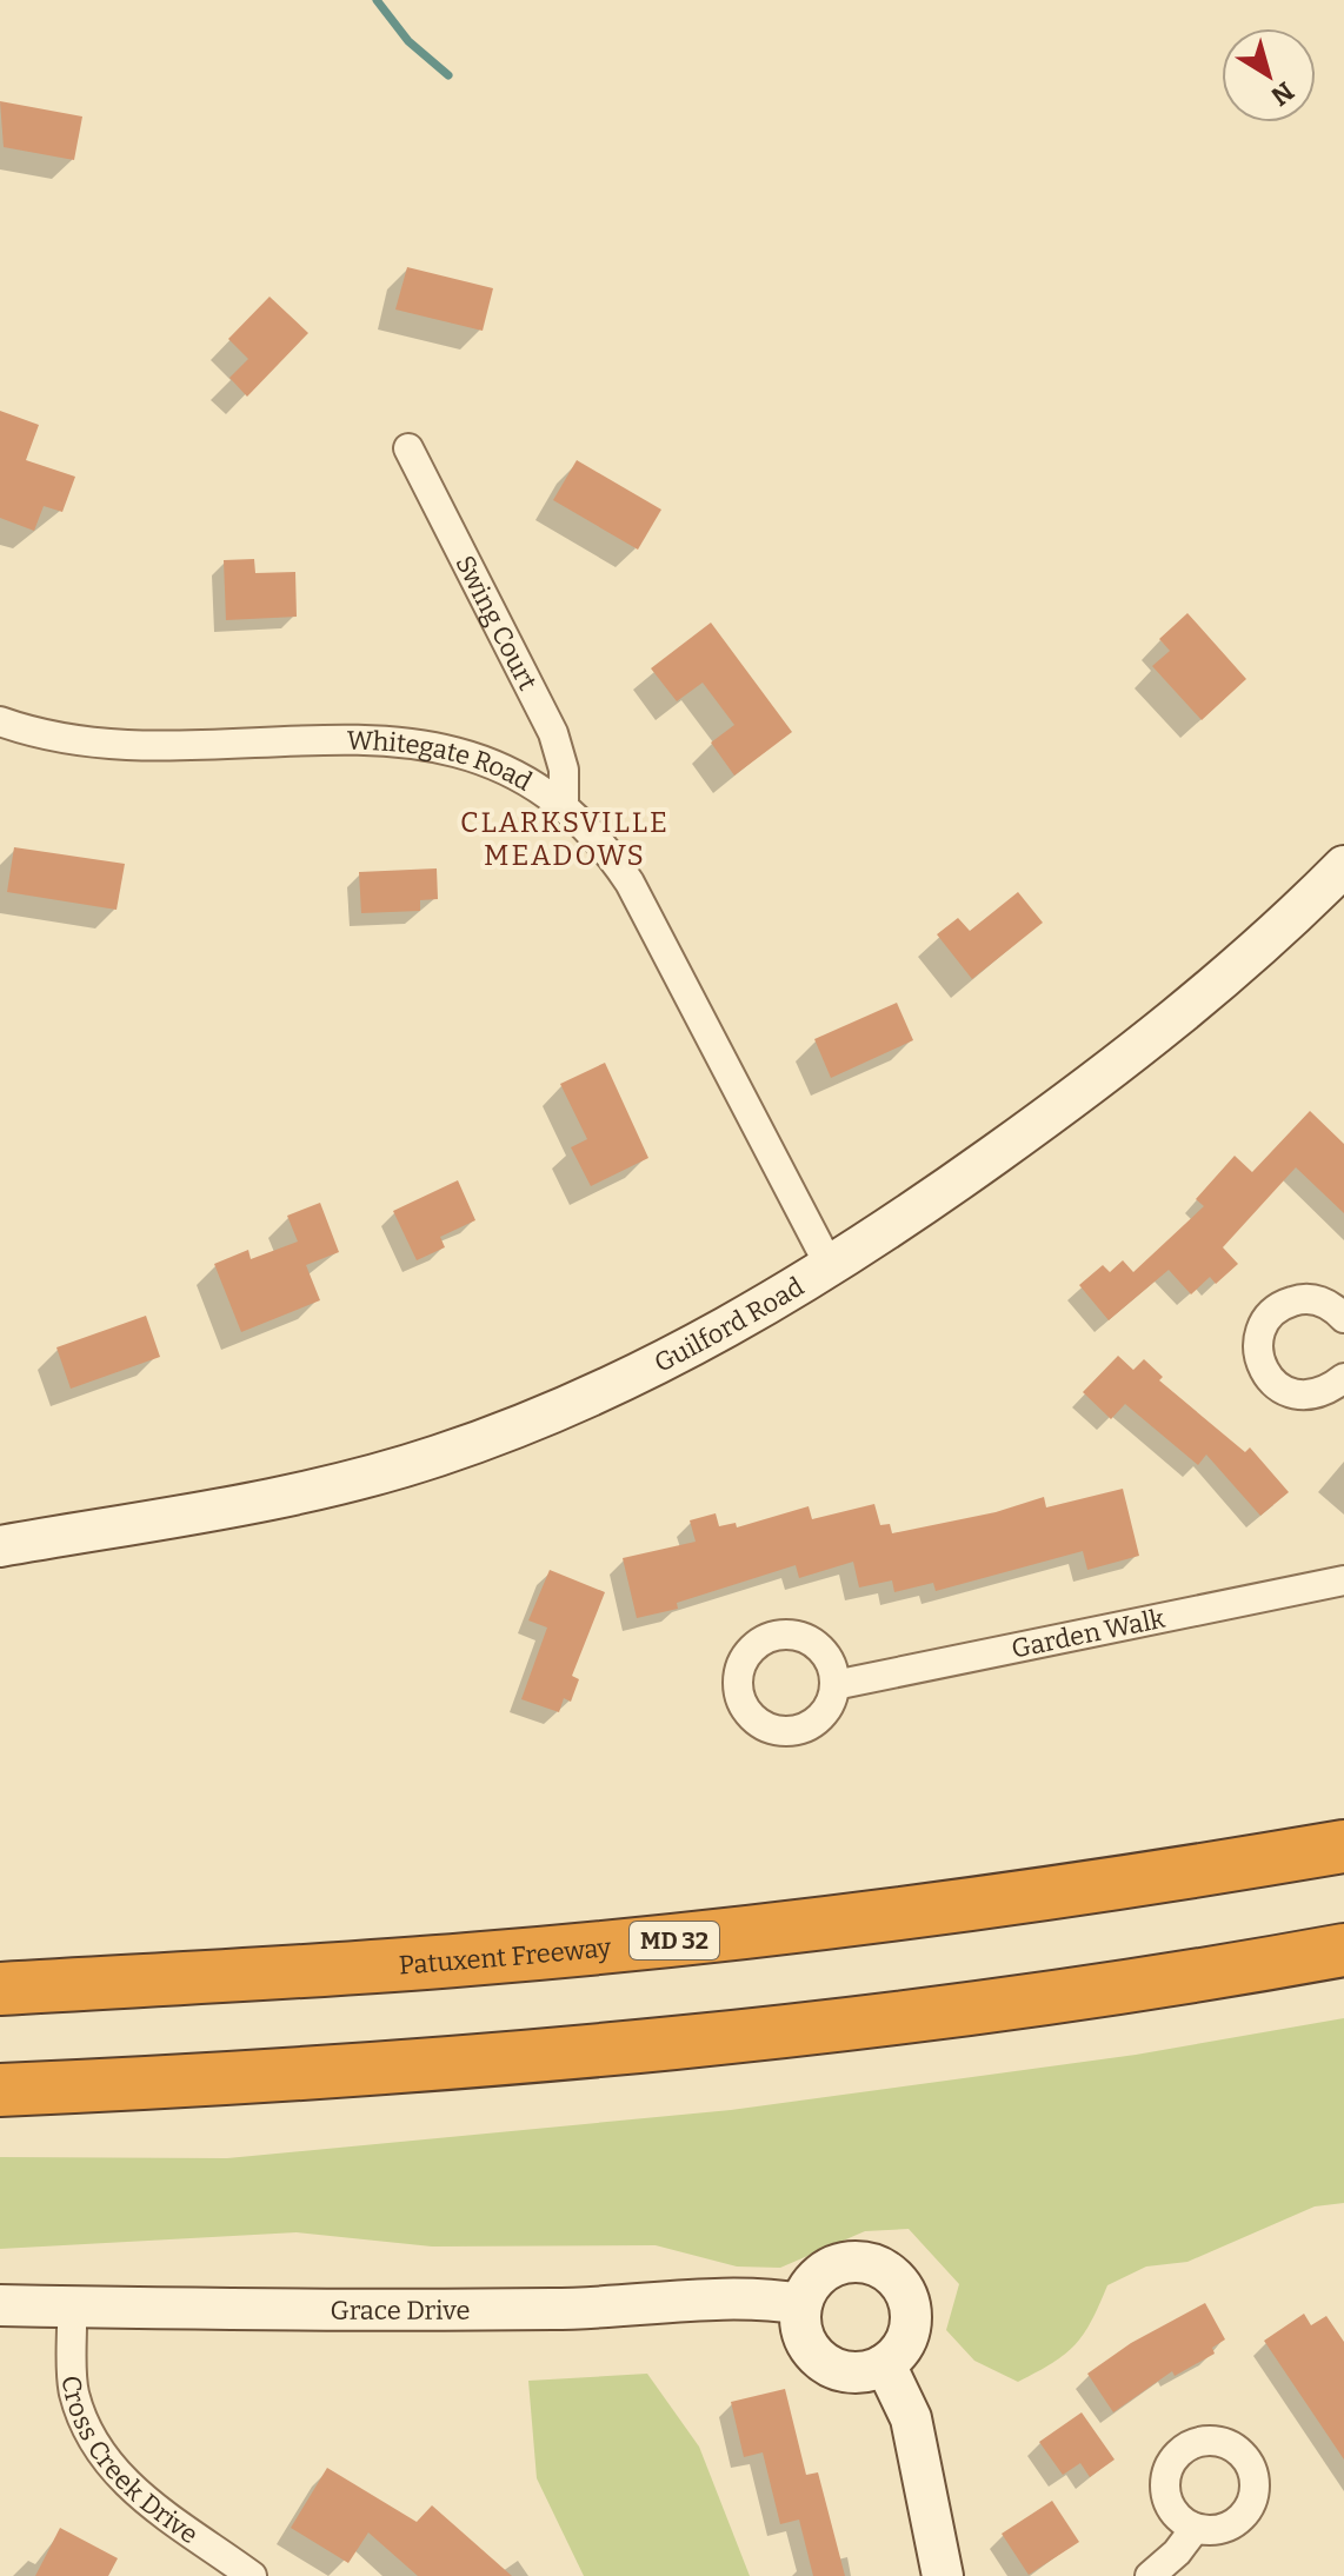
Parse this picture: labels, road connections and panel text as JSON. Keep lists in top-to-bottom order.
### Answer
{
  "streets": {
    "highway": ["MD 32", "Patuxent Freeway"],
    "main road": ["Guilford Road", "Grace Drive"],
    "street": [
      "Swing Court",
      "Whitegate Road",
      "Garden Walk",
      "Cross Creek Drive"
    ]
  },
  "crossings": [
    ["Swing Court", "Whitegate Road"],
    ["Whitegate Road", "Guilford Road"],
    ["Grace Drive", "Cross Creek Drive"]
  ],
  "districts": ["CLARKSVILLE MEADOWS"],
  "north": "bottom right"
}
